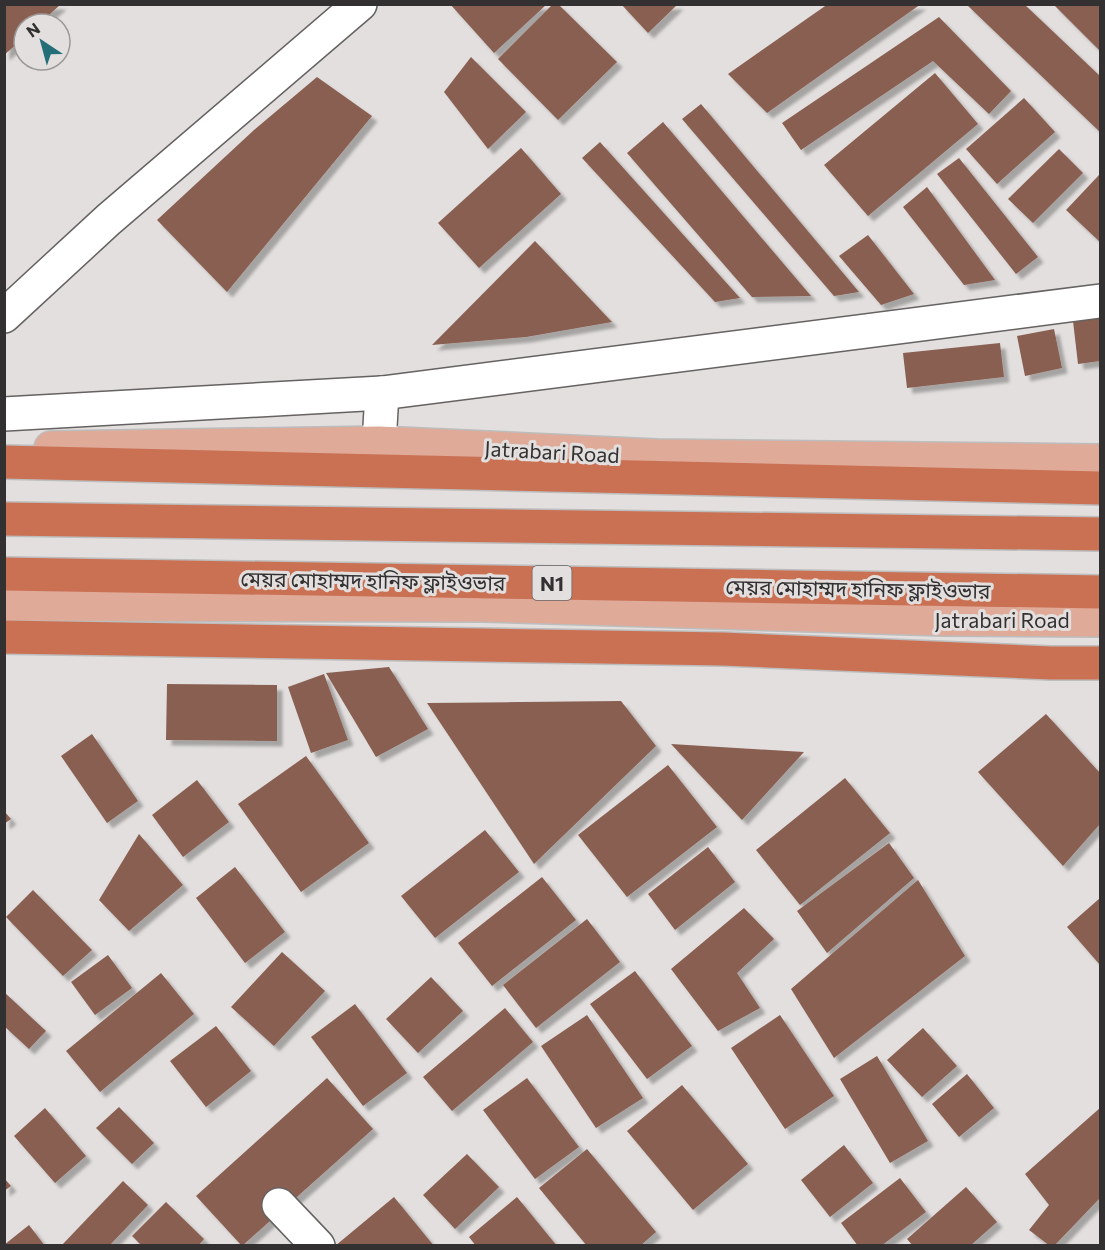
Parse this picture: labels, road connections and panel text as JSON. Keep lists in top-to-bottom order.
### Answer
{
  "streets": {
    "highway": ["মেয়র মোহাম্মদ হানিফ ফ্লাইওভার", "N1"],
    "main road": ["Jatrabari Road"]
  },
  "north": "top left"
}
